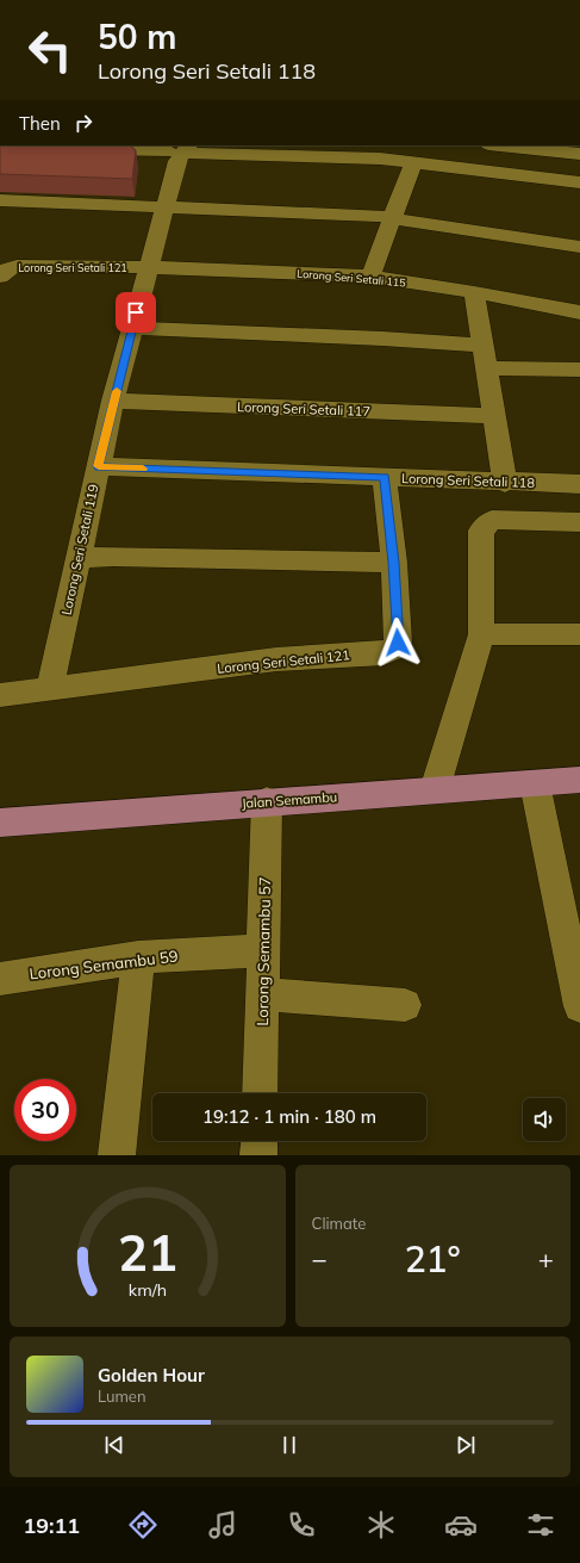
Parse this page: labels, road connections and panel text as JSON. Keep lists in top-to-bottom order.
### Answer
{
  "streets": {
    "main road": ["Jalan Semambu"],
    "street": [
      "Lorong Seri Setali 121",
      "Lorong Seri Setali 115",
      "Lorong Seri Setali 117",
      "Lorong Seri Setali 118",
      "Lorong Seri Setali 119",
      "Lorong Semambu 57",
      "Lorong Semambu 59"
    ]
  },
  "crossings": [
    ["Lorong Seri Setali 121", "Lorong Seri Setali 115"],
    ["Lorong Seri Setali 121", "Lorong Seri Setali 118"],
    ["Lorong Seri Setali 121", "Lorong Seri Setali 119"],
    ["Lorong Seri Setali 115", "Lorong Seri Setali 119"],
    ["Lorong Seri Setali 117", "Lorong Seri Setali 119"],
    ["Lorong Seri Setali 118", "Lorong Seri Setali 119"],
    ["Jalan Semambu", "Lorong Semambu 57"],
    ["Lorong Semambu 57", "Lorong Semambu 59"]
  ],
  "page": {
    "turn": ["50 m", "Lorong Seri Setali 118"],
    "then": "Then",
    "limit": "30",
    "trip": "19:12 · 1 min · 180 m",
    "tile": "Climate",
    "heat": ["−", "21°", "+"],
    "song": ["Golden Hour", "Lumen"],
    "tabs": "19:11",
    "gauge": ["21", "km/h"]
  }
}
